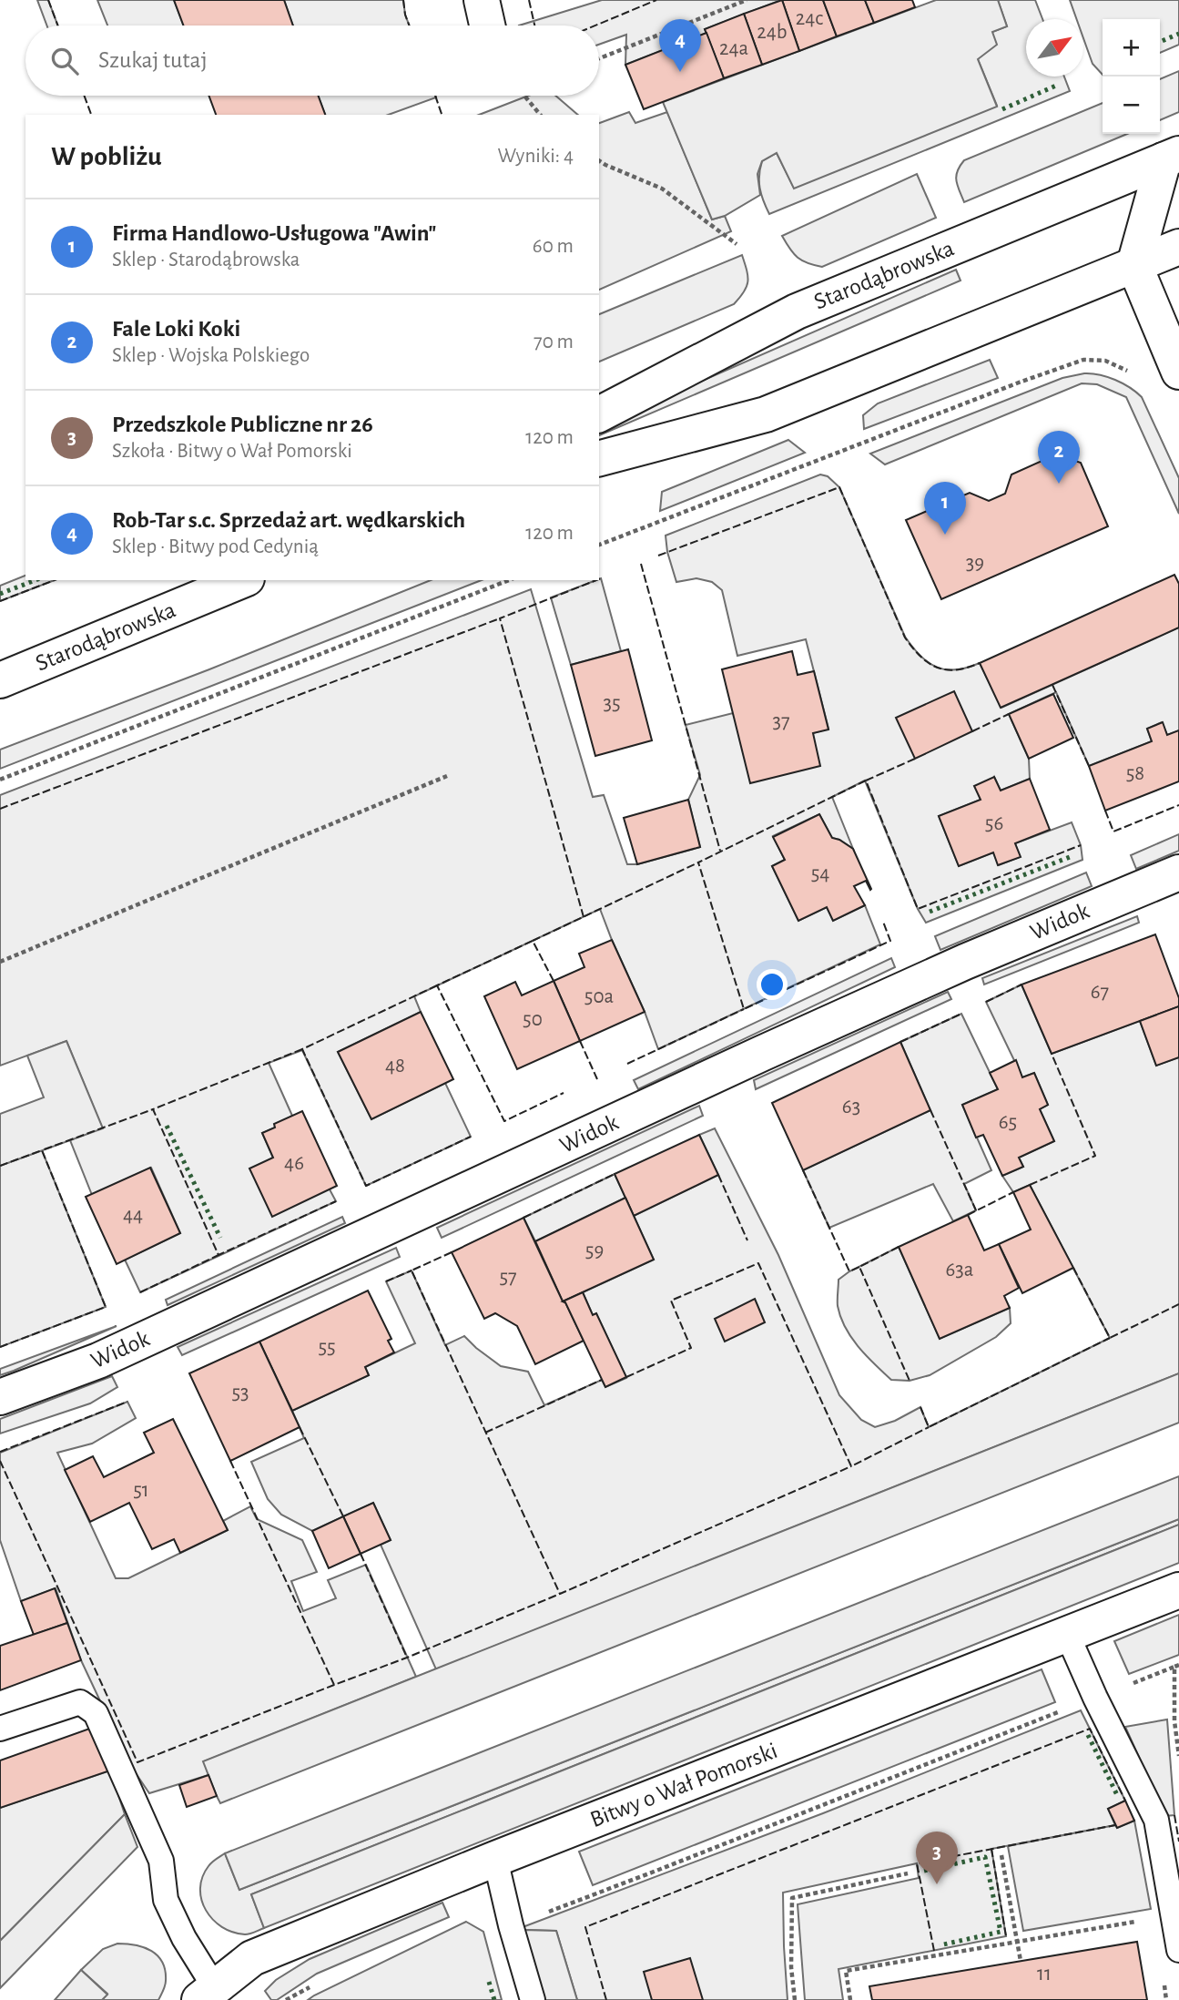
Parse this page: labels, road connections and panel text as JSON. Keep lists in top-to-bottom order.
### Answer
{
  "streets": {
    "street": ["Starodąbrowska", "Widok", "Bitwy o Wał Pomorski"]
  },
  "house_numbers": [
    "24c",
    "24b",
    "24a",
    "39",
    "35",
    "37",
    "58",
    "56",
    "54",
    "67",
    "50a",
    "50",
    "48",
    "63",
    "65",
    "46",
    "44",
    "59",
    "63a",
    "57",
    "55",
    "53",
    "51",
    "11"
  ],
  "north": "top right",
  "page": {
    "map_buttons": ["+", "−"],
    "pins": [
      "4",
      "2",
      "1",
      "3"
    ],
    "search": "Szukaj tutaj",
    "heading": ["W pobliżu", "Wyniki: 4"],
    "list": [
      {
        "mark": "1",
        "name": "Firma Handlowo-Usługowa \"Awin\"",
        "note": "Sklep · Starodąbrowska",
        "value": "60 m"
      },
      {
        "mark": "2",
        "name": "Fale Loki Koki",
        "note": "Sklep · Wojska Polskiego",
        "value": "70 m"
      },
      {
        "mark": "3",
        "name": "Przedszkole Publiczne nr 26",
        "note": "Szkoła · Bitwy o Wał Pomorski",
        "value": "120 m"
      },
      {
        "mark": "4",
        "name": "Rob-Tar s.c. Sprzedaż art. wędkarskich",
        "note": "Sklep · Bitwy pod Cedynią",
        "value": "120 m"
      }
    ]
  }
}
